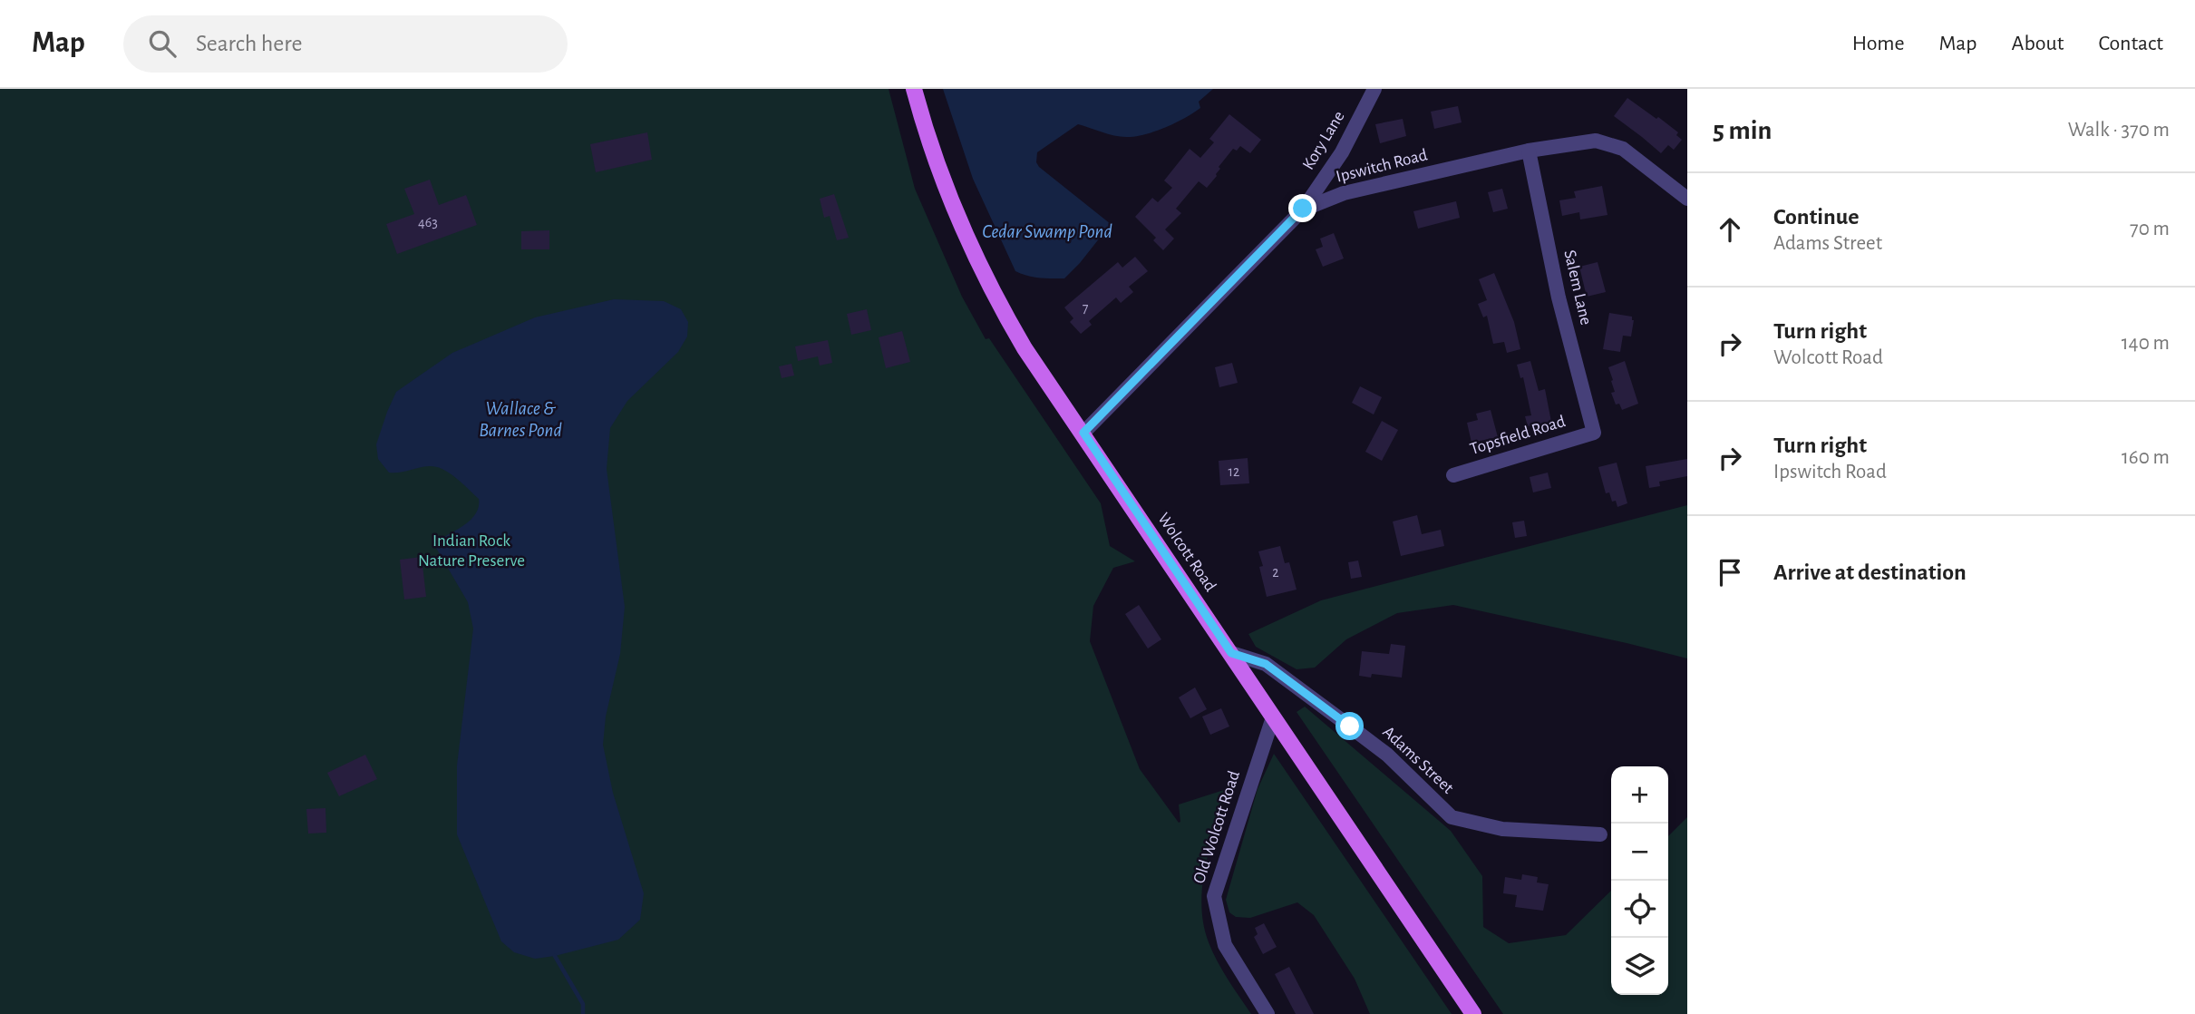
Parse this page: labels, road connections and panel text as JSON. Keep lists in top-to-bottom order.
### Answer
{
  "streets": {
    "main road": ["Wolcott Road"],
    "street": [
      "Kory Lane",
      "Ipswitch Road",
      "Salem Lane",
      "Topsfield Road",
      "Adams Street",
      "Old Wolcott Road"
    ]
  },
  "crossings": [
    ["Kory Lane", "Ipswitch Road"],
    ["Ipswitch Road", "Salem Lane"],
    ["Ipswitch Road", "Wolcott Road"],
    ["Salem Lane", "Topsfield Road"],
    ["Wolcott Road", "Adams Street"],
    ["Wolcott Road", "Old Wolcott Road"]
  ],
  "water": ["Cedar Swamp Pond", "Wallace & Barnes Pond"],
  "parks": ["Indian Rock Nature Preserve"],
  "house_numbers": [
    "463",
    "7",
    "12",
    "2"
  ],
  "page": {
    "header": "Map",
    "search": "Search here",
    "nav": [
      "Home",
      "Map",
      "About",
      "Contact"
    ],
    "heading": ["5 min", "Walk · 370 m"],
    "list": [
      ["Continue", "Adams Street", "70 m"],
      ["Turn right", "Wolcott Road", "140 m"],
      ["Turn right", "Ipswitch Road", "160 m"],
      "Arrive at destination"
    ],
    "map_buttons": ["+", "−"]
  }
}
